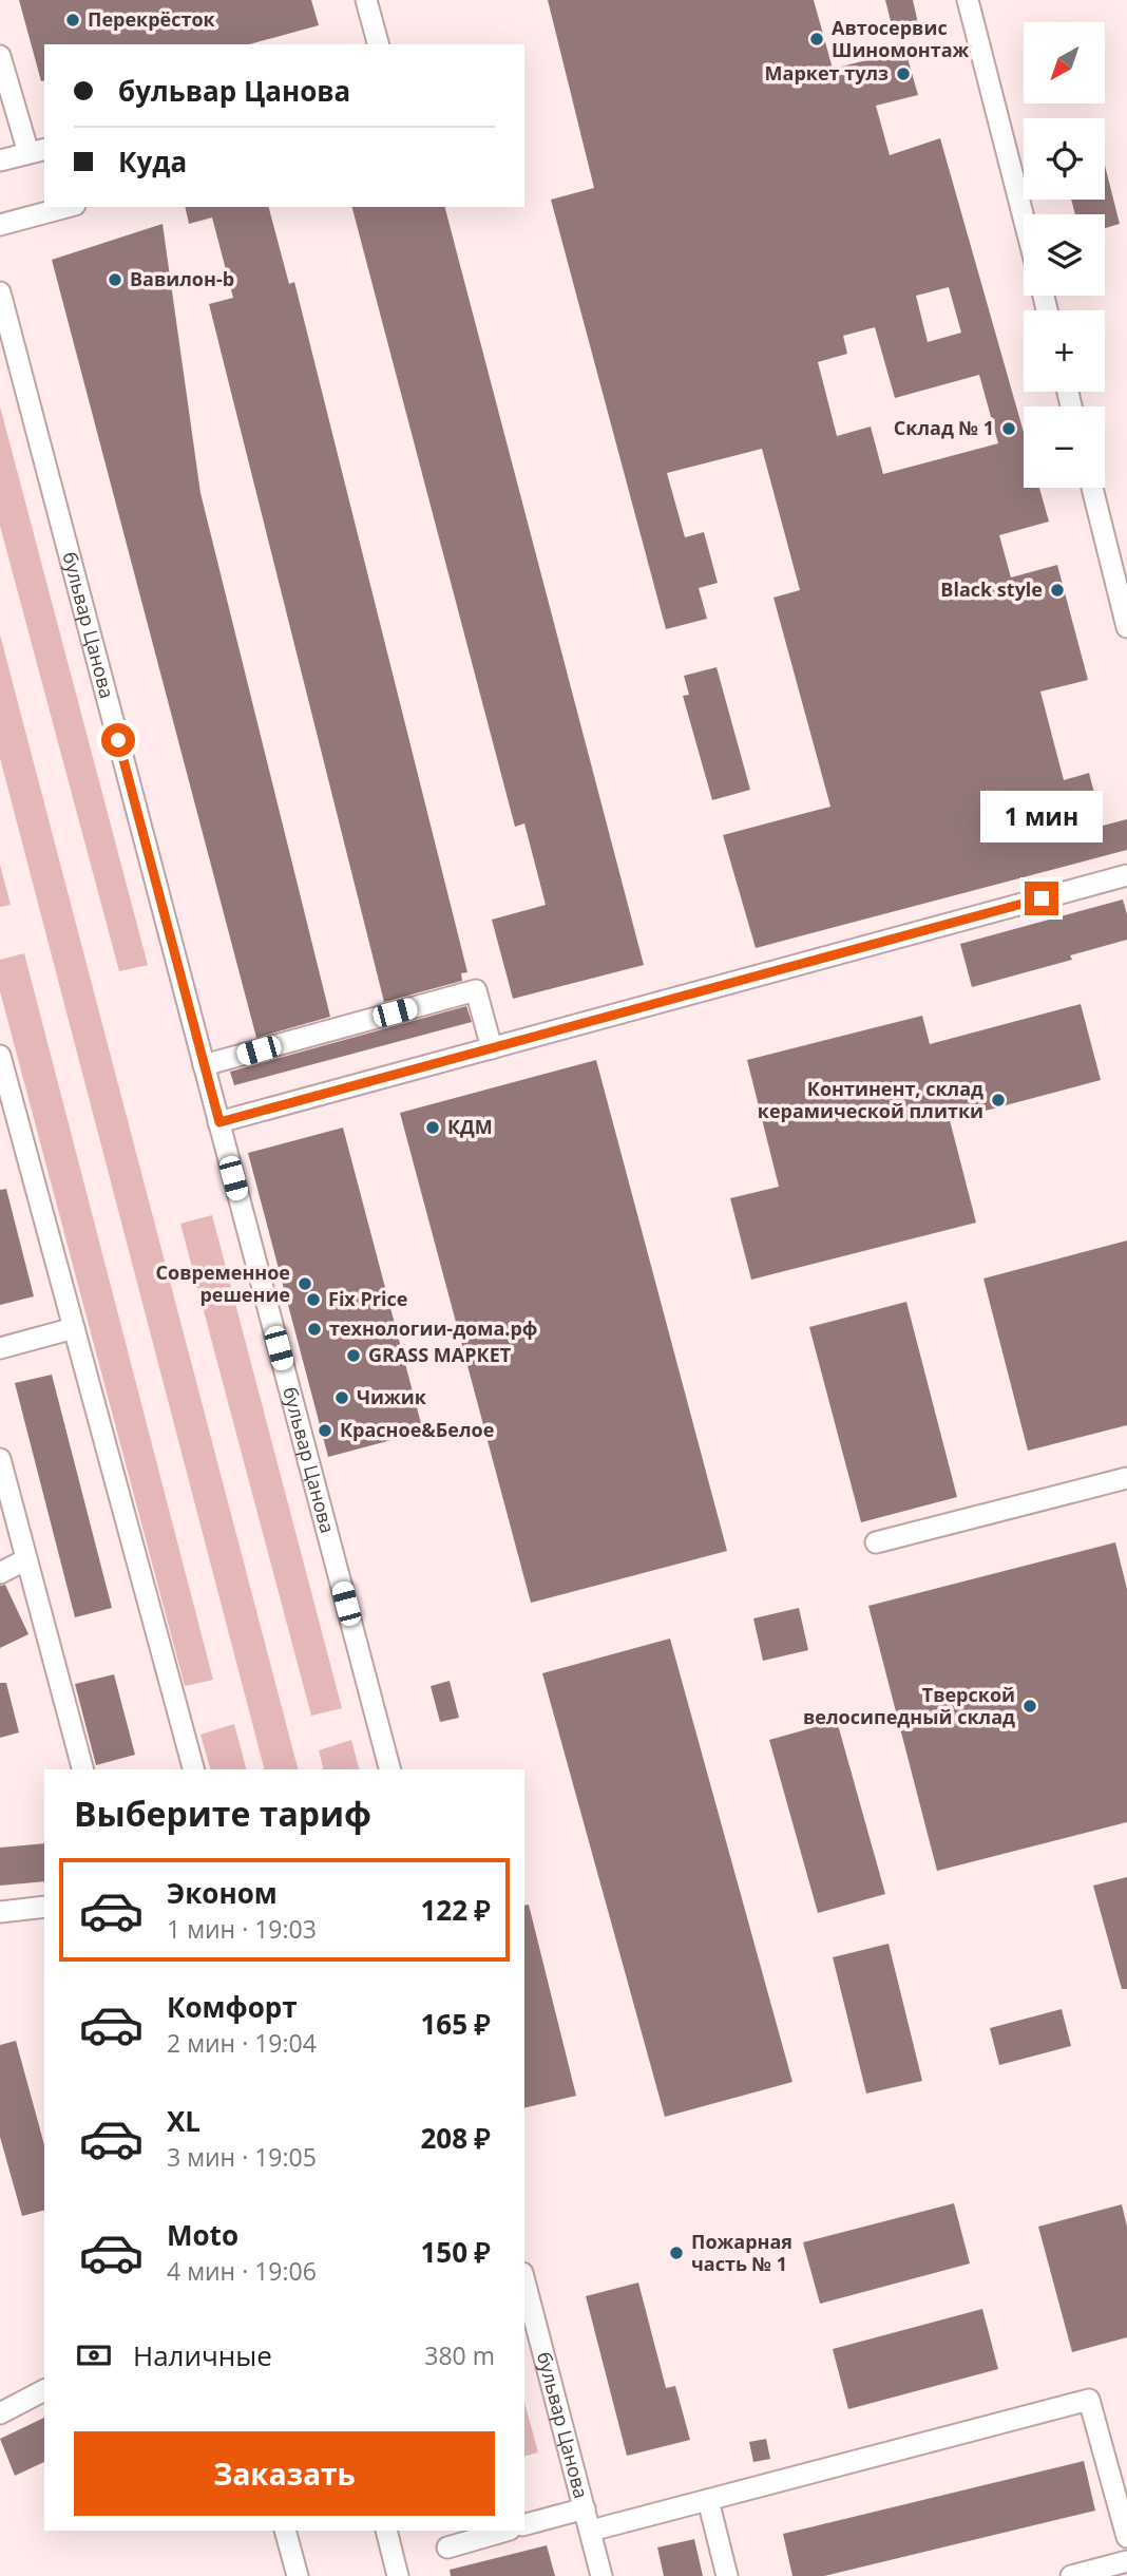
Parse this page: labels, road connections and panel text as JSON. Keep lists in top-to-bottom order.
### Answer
{
  "streets": {
    "street": ["бульвар Цанова"]
  },
  "places": [
    "Перекрёсток",
    "Автосервис Шиномонтаж",
    "Маркет тулз",
    "Вавилон-b",
    "Склад № 1",
    "Black style",
    "Континент, склад керамической плитки",
    "КДМ",
    "Современное решение",
    "Fix Price",
    "технологии-дома.рф",
    "GRASS МАРКЕТ",
    "Чижик",
    "Красное&Белое",
    "Тверской велосипедный склад",
    "Пожарная часть № 1"
  ],
  "north": "bottom left",
  "page": {
    "map_buttons": ["+", "−"],
    "banner": ["бульвар Цанова", "Куда"],
    "bubble": "1 мин",
    "heading": "Выберите тариф",
    "list": [
      {
        "name": "Эконом",
        "note": "1 мин · 19:03",
        "value": "122 ₽"
      },
      {
        "name": "Комфорт",
        "note": "2 мин · 19:04",
        "value": "165 ₽"
      },
      {
        "name": "XL",
        "note": "3 мин · 19:05",
        "value": "208 ₽"
      },
      {
        "name": "Moto",
        "note": "4 мин · 19:06",
        "value": "150 ₽"
      }
    ],
    "pay": ["Наличные", "380 m"],
    "buttons": "Заказать"
  }
}
